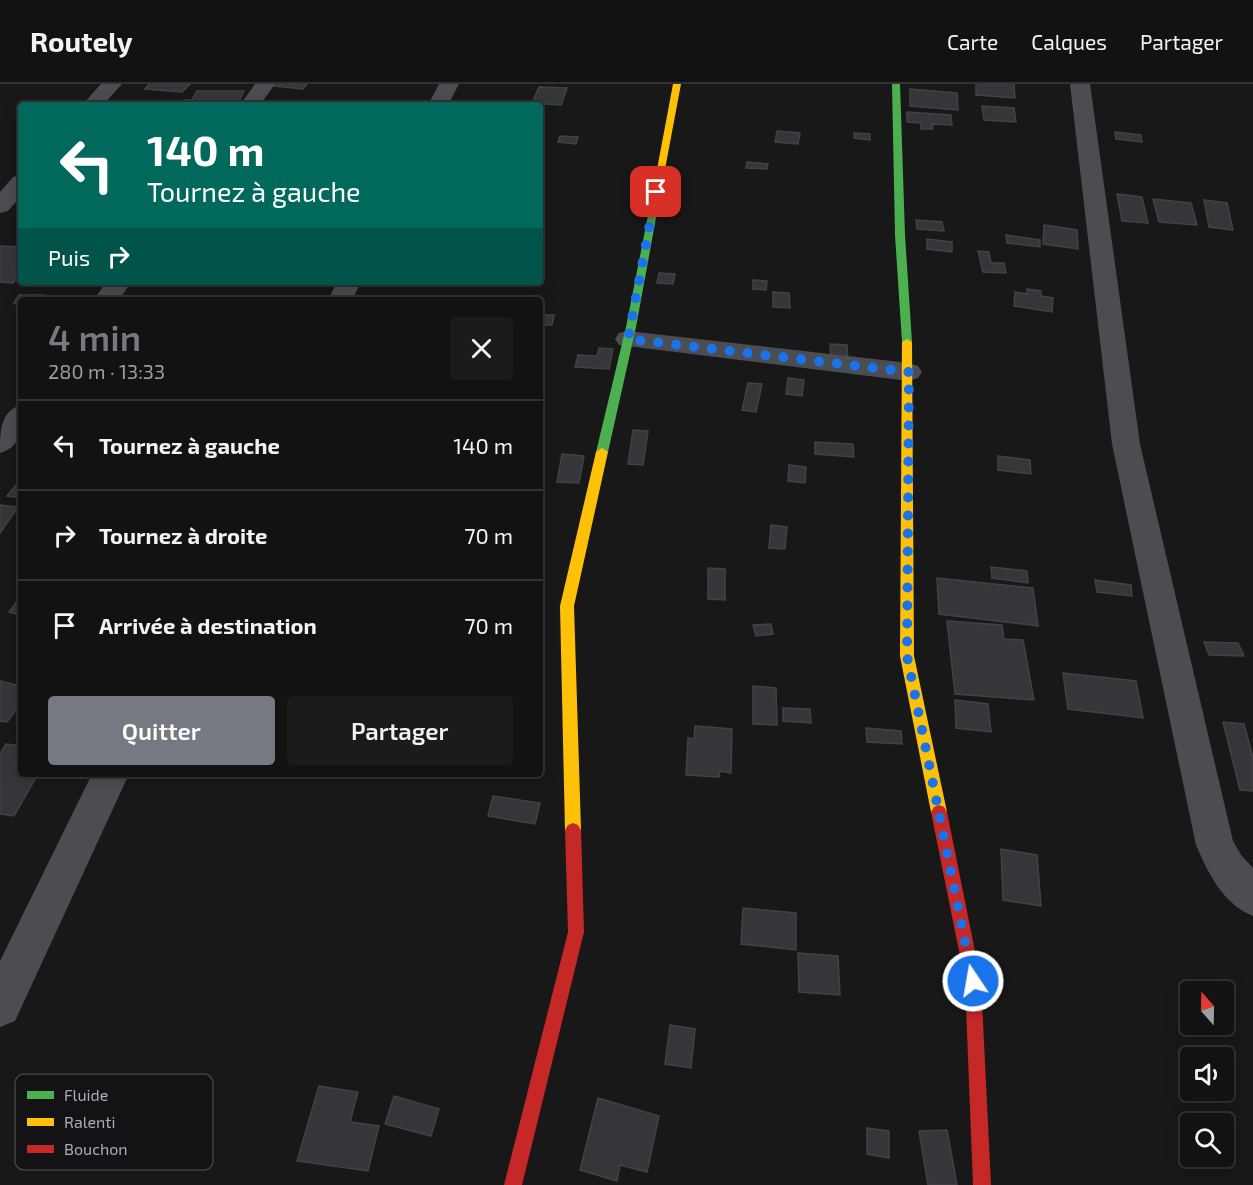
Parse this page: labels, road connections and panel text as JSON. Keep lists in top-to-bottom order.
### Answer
{
  "legend": ["Fluide", "Ralenti", "Bouchon"],
  "north": "top",
  "page": {
    "header": "Routely",
    "nav": ["Carte", "Calques", "Partager"],
    "turn": ["140 m", "Tournez à gauche"],
    "then": "Puis",
    "heading": ["4 min", "280 m · 13:33"],
    "list": [
      {
        "name": "Tournez à gauche",
        "value": "140 m"
      },
      {
        "name": "Tournez à droite",
        "value": "70 m"
      },
      {
        "name": "Arrivée à destination",
        "value": "70 m"
      }
    ],
    "buttons": ["Quitter", "Partager"]
  }
}
